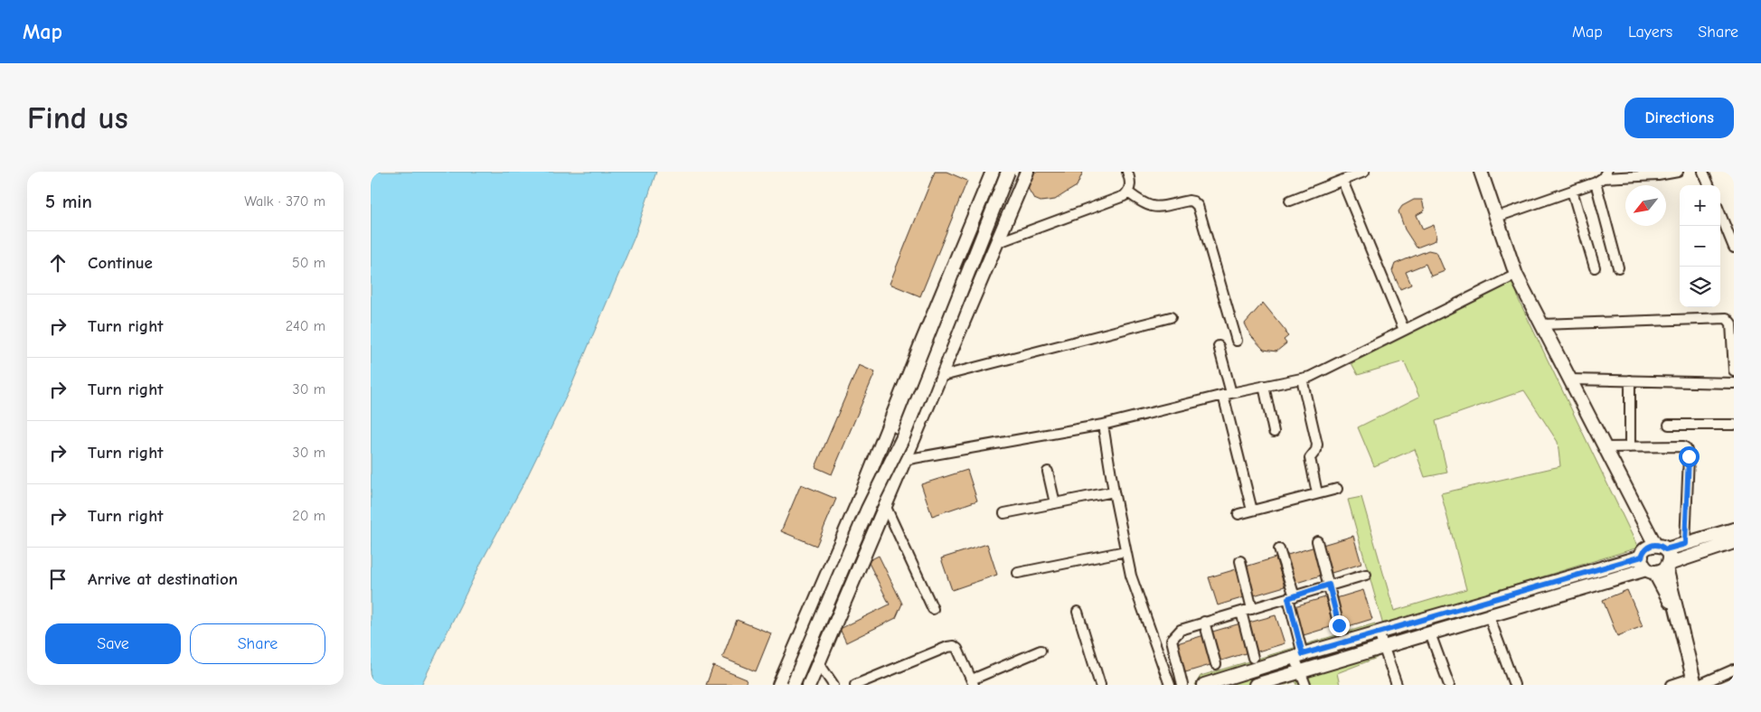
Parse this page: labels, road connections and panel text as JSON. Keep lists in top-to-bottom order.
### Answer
{
  "north": "bottom left",
  "page": {
    "header": "Map",
    "nav": ["Map", "Layers", "Share"],
    "buttons": [
      "Directions",
      ["Save", "Share"]
    ],
    "title": "Find us",
    "heading": ["5 min", "Walk · 370 m"],
    "map_buttons": ["+", "−"],
    "list": [
      ["Continue", "50 m"],
      ["Turn right", "240 m"],
      ["Turn right", "30 m"],
      ["Turn right", "30 m"],
      ["Turn right", "20 m"],
      "Arrive at destination"
    ]
  }
}
